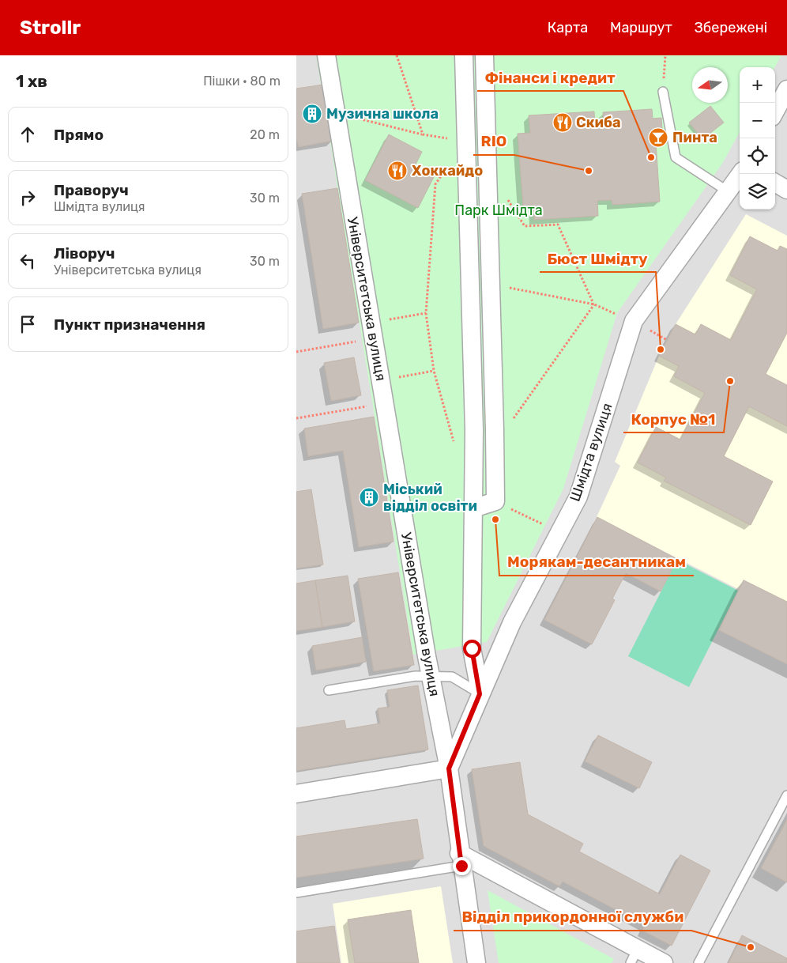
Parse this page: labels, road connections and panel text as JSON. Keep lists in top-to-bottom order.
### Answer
{
  "streets": {
    "street": ["Університетська вулиця", "Шмідта вулиця"]
  },
  "crossings": [
    ["Університетська вулиця", "Шмідта вулиця"]
  ],
  "parks": ["Парк Шмідта"],
  "places": {
    "building": ["Музична школа", "Міський відділ освіти"],
    "restaurant": ["Скиба", "Хоккайдо"],
    "bar": ["Пинта"],
    "other": [
      "Фінанси і кредит",
      "RIO",
      "Бюст Шмідту",
      "Корпус №1",
      "Морякам-десантникам",
      "Відділ прикордонної служби"
    ]
  },
  "north": "left",
  "page": {
    "header": "Strollr",
    "nav": ["Карта", "Маршрут", "Збережені"],
    "heading": ["1 хв", "Пішки · 80 m"],
    "map_buttons": ["+", "−"],
    "list": [
      ["Прямо", "20 m"],
      ["Праворуч", "Шмідта вулиця", "30 m"],
      ["Ліворуч", "Університетська вулиця", "30 m"],
      "Пункт призначення"
    ]
  }
}
